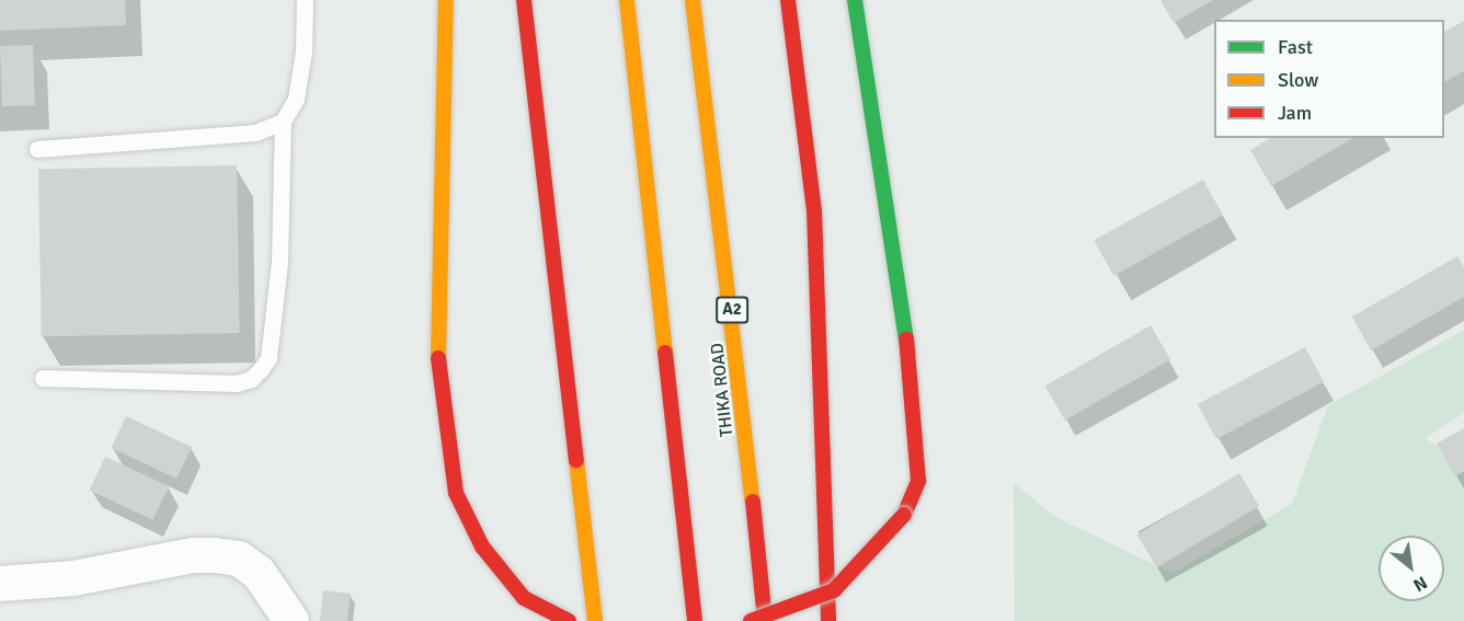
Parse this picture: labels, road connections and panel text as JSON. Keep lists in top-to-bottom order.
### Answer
{
  "streets": {
    "main road": ["A2", "THIKA ROAD"]
  },
  "legend": ["Fast", "Slow", "Jam"],
  "north": "bottom right"
}
